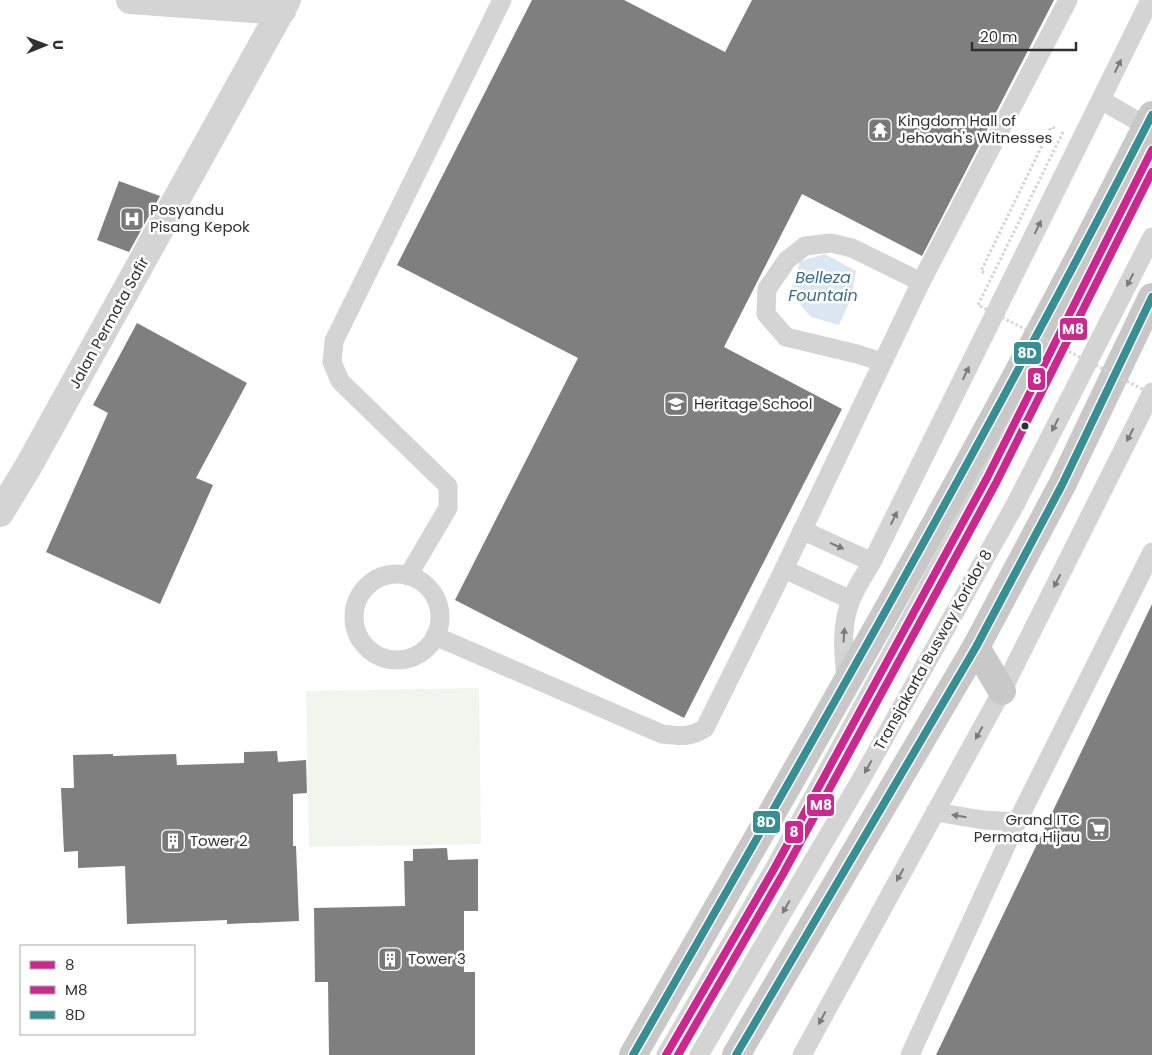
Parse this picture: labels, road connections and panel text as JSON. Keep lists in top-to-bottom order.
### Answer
{
  "streets": {
    "street": ["Jalan Permata Safir"],
    "lane": ["Transjakarta Busway Koridor 8"]
  },
  "water": ["Belleza Fountain"],
  "places": {
    "temple": ["Kingdom Hall of Jehovah's Witnesses"],
    "hospital": ["Posyandu Pisang Kepok"],
    "school or university": ["Heritage School"],
    "supermarket": ["Grand ITC Permata Hijau"],
    "building": ["Tower 2", "Tower 3"]
  },
  "lines": ["transit line 8D", "transit line 8", "transit line M8"],
  "legend": ["8", "M8", "8D"],
  "scale_bar": "20 m",
  "north": "right"
}
